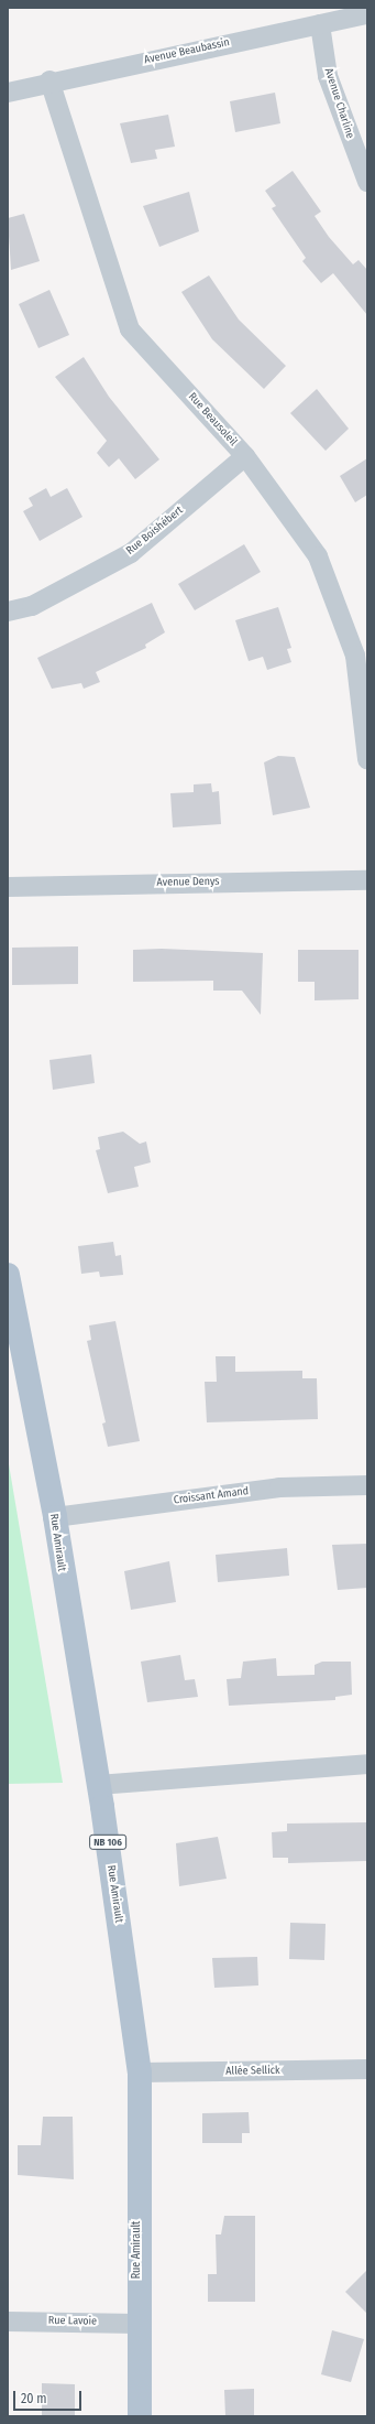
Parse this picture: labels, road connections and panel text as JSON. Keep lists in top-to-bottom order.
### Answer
{
  "streets": {
    "main road": ["Rue Amirault", "NB 106"],
    "street": [
      "Avenue Beaubassin",
      "Avenue Charline",
      "Rue Beausoleil",
      "Rue Boishébert",
      "Avenue Denys",
      "Croissant Amand",
      "Allée Sellick",
      "Rue Lavoie"
    ]
  },
  "crossings": [
    ["Avenue Beaubassin", "Avenue Charline"],
    ["Avenue Beaubassin", "Rue Beausoleil"],
    ["Rue Beausoleil", "Rue Boishébert"],
    ["Croissant Amand", "Rue Amirault"],
    ["Rue Amirault", "Allée Sellick"],
    ["Rue Amirault", "Rue Lavoie"]
  ],
  "scale_bar": "20 m"
}
